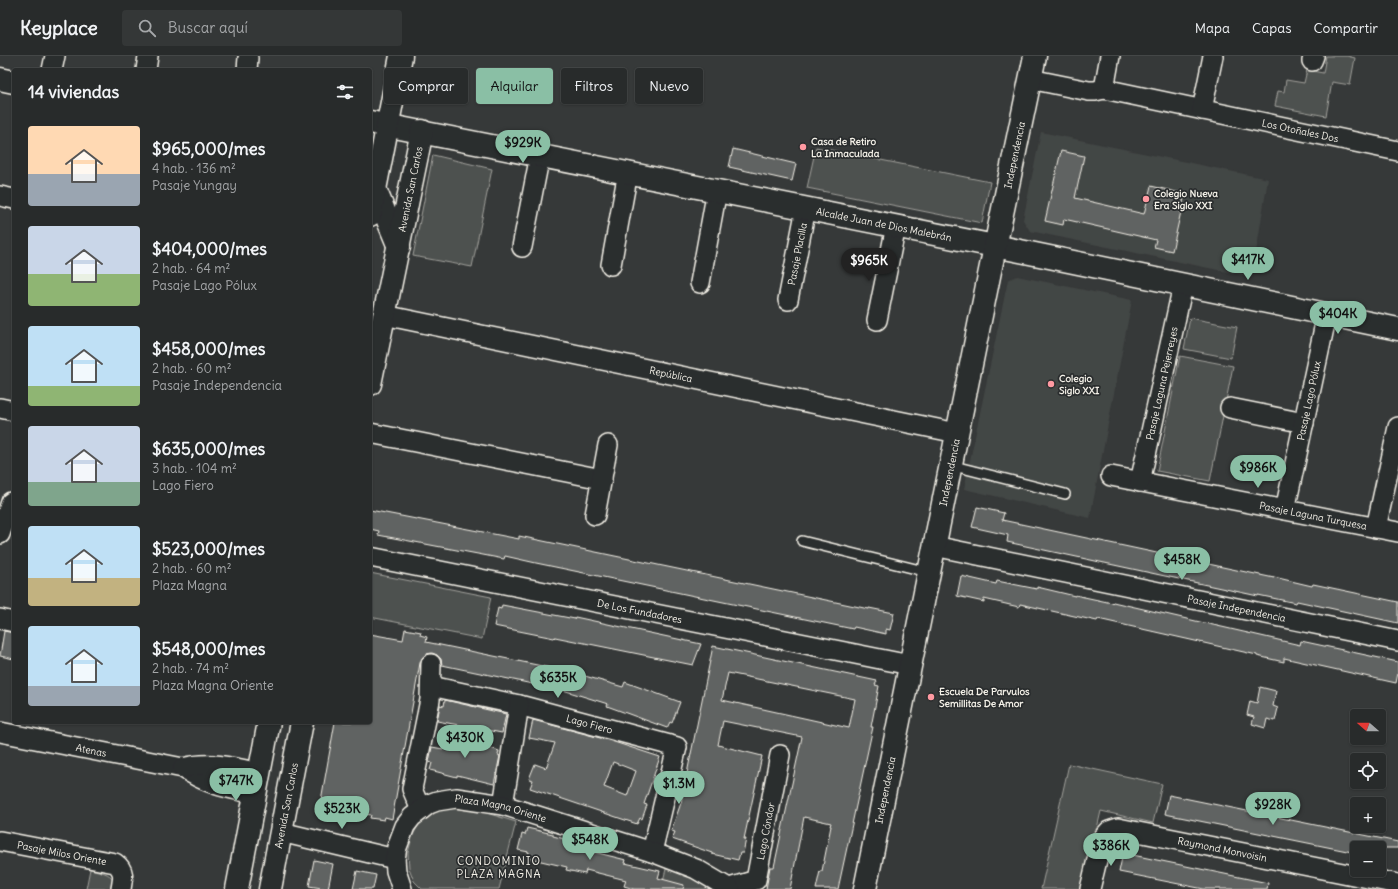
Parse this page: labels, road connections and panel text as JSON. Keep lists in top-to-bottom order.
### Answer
{
  "streets": {
    "street": [
      "Los Otoñales Dos",
      "Independencia",
      "Avenida San Carlos",
      "Alcalde Juan de Dios Malebrán",
      "Pasaje Placilla",
      "República",
      "Pasaje Laguna Pejerreyes",
      "Pasaje Lago Pólux",
      "Pasaje Laguna Turquesa",
      "Pasaje Independencia",
      "De Los Fundadores",
      "Lago Fiero",
      "Atenas",
      "Plaza Magna Oriente",
      "Lago Cóndor",
      "Raymond Monvoisin",
      "Pasaje Milos Oriente"
    ]
  },
  "crossings": [
    ["Los Otoñales Dos", "Independencia"],
    ["Independencia", "Alcalde Juan de Dios Malebrán"],
    ["Independencia", "República"],
    ["Independencia", "Pasaje Independencia"],
    ["Independencia", "De Los Fundadores"],
    ["Avenida San Carlos", "Alcalde Juan de Dios Malebrán"],
    ["Avenida San Carlos", "República"],
    ["Alcalde Juan de Dios Malebrán", "Pasaje Placilla"],
    ["Alcalde Juan de Dios Malebrán", "Pasaje Laguna Pejerreyes"],
    ["Alcalde Juan de Dios Malebrán", "Pasaje Lago Pólux"],
    ["Pasaje Laguna Pejerreyes", "Pasaje Laguna Turquesa"],
    ["Pasaje Lago Pólux", "Pasaje Laguna Turquesa"],
    ["Lago Fiero", "Plaza Magna Oriente"],
    ["Plaza Magna Oriente", "Lago Cóndor"]
  ],
  "districts": ["CONDOMINIO PLAZA MAGNA"],
  "places": [
    "Casa de Retiro La Inmaculada",
    "Colegio Nueva Era Siglo XXI",
    "Colegio Siglo XXI",
    "Escuela De Parvulos Semillitas De Amor"
  ],
  "north": "left",
  "page": {
    "header": "Keyplace",
    "search": "Buscar aquí",
    "nav": ["Mapa", "Capas", "Compartir"],
    "chip": [
      "Comprar",
      "Alquilar",
      "Filtros",
      "Nuevo"
    ],
    "heading": "14 viviendas",
    "list": [
      {
        "name": "$965,000/mes",
        "note": "4 hab. · 136 m² · Pasaje Yungay"
      },
      {
        "name": "$404,000/mes",
        "note": "2 hab. · 64 m² · Pasaje Lago Pólux"
      },
      {
        "name": "$458,000/mes",
        "note": "2 hab. · 60 m² · Pasaje Independencia"
      },
      {
        "name": "$635,000/mes",
        "note": "3 hab. · 104 m² · Lago Fiero"
      },
      {
        "name": "$523,000/mes",
        "note": "2 hab. · 60 m² · Plaza Magna"
      },
      {
        "name": "$548,000/mes",
        "note": "2 hab. · 74 m² · Plaza Magna Oriente"
      }
    ],
    "price": [
      "$929K",
      "$417K",
      "$965K",
      "$404K",
      "$986K",
      "$458K",
      "$635K",
      "$430K",
      "$747K",
      "$1.3M",
      "$928K",
      "$523K",
      "$548K",
      "$386K"
    ],
    "map_buttons": ["+", "−"]
  }
}
